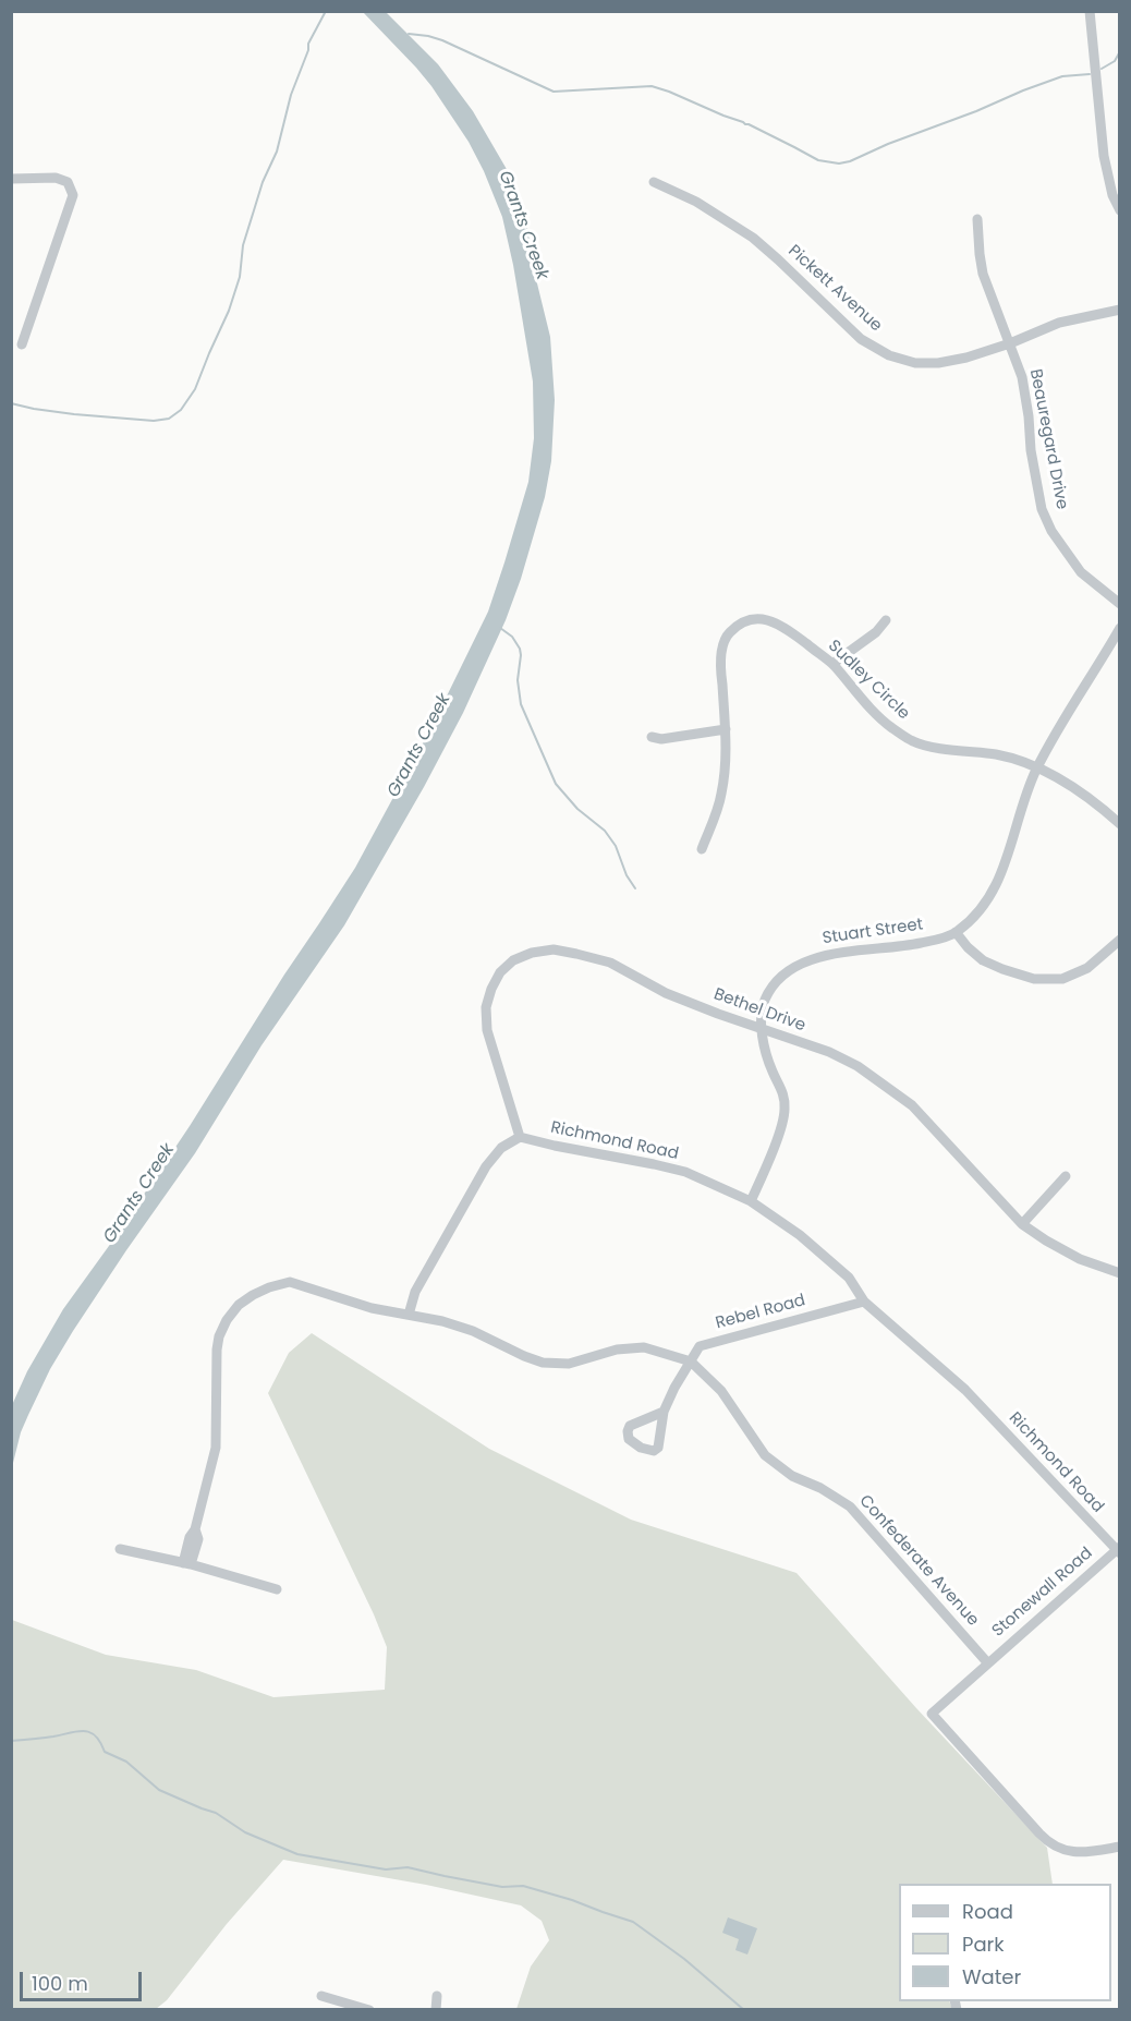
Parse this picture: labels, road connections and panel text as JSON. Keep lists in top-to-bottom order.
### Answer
{
  "streets": {
    "street": [
      "Pickett Avenue",
      "Beauregard Drive",
      "Sudley Circle",
      "Stuart Street",
      "Bethel Drive",
      "Richmond Road",
      "Rebel Road",
      "Confederate Avenue",
      "Stonewall Road"
    ]
  },
  "crossings": [
    ["Pickett Avenue", "Beauregard Drive"],
    ["Sudley Circle", "Stuart Street"],
    ["Stuart Street", "Bethel Drive"],
    ["Stuart Street", "Richmond Road"],
    ["Bethel Drive", "Richmond Road"],
    ["Richmond Road", "Rebel Road"],
    ["Richmond Road", "Stonewall Road"],
    ["Rebel Road", "Confederate Avenue"],
    ["Confederate Avenue", "Stonewall Road"]
  ],
  "water": ["Grants Creek"],
  "legend": ["Road", "Park", "Water"],
  "scale_bar": "100 m"
}
